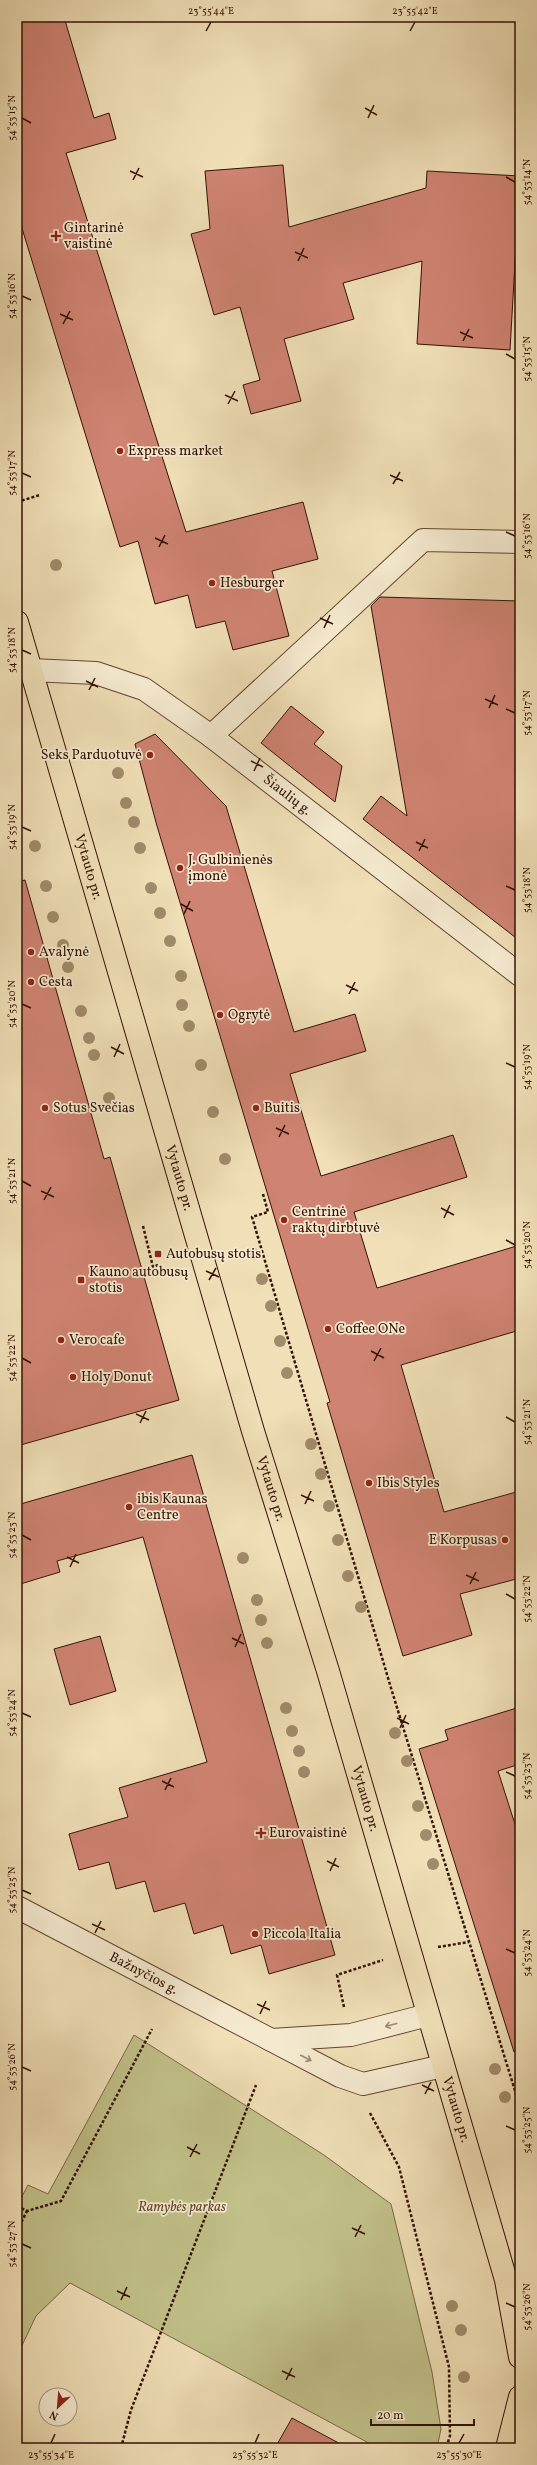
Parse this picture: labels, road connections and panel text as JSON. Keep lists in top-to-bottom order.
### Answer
{
  "streets": {
    "main road": ["Vytauto pr."],
    "street": ["Šiaulių g.", "Bažnyčios g."]
  },
  "crossings": [
    ["Šiaulių g.", "Vytauto pr."],
    ["Vytauto pr.", "Bažnyčios g."]
  ],
  "parks": ["Ramybės parkas"],
  "places": {
    "health": ["Gintarinė vaistinė", "Eurovaistinė"],
    "other": [
      "Express market",
      "Hesburger",
      "Seks Parduotuvė",
      "J. Gulbinienės įmonė",
      "Avalynė",
      "Cesta",
      "Ogrytė",
      "Sotus Svečias",
      "Buitis",
      "Centrinė raktų dirbtuvė",
      "Coffee ONe",
      "Vero cafe",
      "Holy Donut",
      "Ibis Styles",
      "ibis Kaunas Centre",
      "E Korpusas",
      "Piccola Italia"
    ],
    "transit": ["Autobusų stotis", "Kauno autobusų stotis"]
  },
  "scale_bar": "20 m",
  "north": "bottom left",
  "coordinates": [
    "23°55'44\"E",
    "23°55'42\"E",
    "54°53'15\"N",
    "54°53'14\"N",
    "54°53'16\"N",
    "54°53'17\"N",
    "54°53'18\"N",
    "54°53'19\"N",
    "54°53'20\"N",
    "54°53'21\"N",
    "54°53'22\"N",
    "54°53'23\"N",
    "54°53'24\"N",
    "54°53'25\"N",
    "54°53'26\"N",
    "54°53'27\"N",
    "23°55'34\"E",
    "23°55'32\"E",
    "23°55'30\"E"
  ]
}
